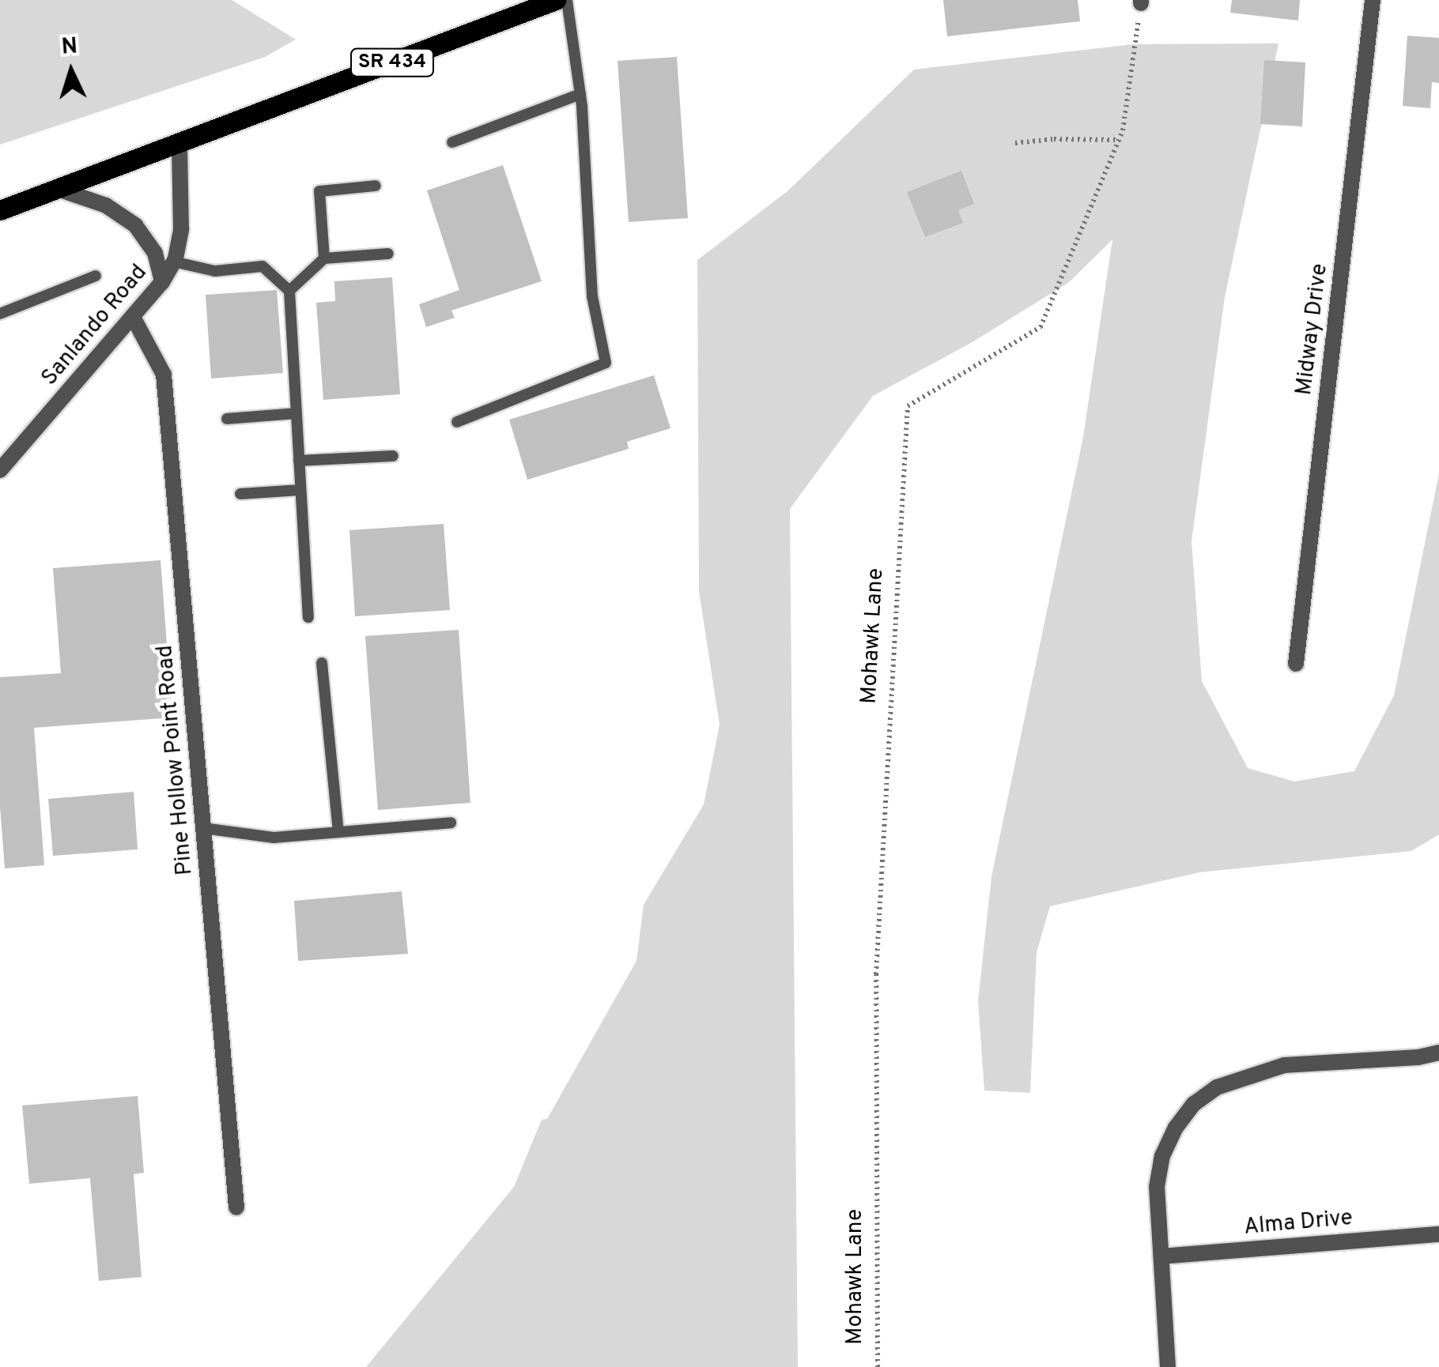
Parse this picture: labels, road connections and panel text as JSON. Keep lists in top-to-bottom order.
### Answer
{
  "streets": {
    "main road": ["SR 434"],
    "street": [
      "Sanlando Road",
      "Midway Drive",
      "Pine Hollow Point Road",
      "Alma Drive"
    ],
    "path": ["Mohawk Lane"]
  },
  "crossings": [
    ["SR 434", "Sanlando Road"],
    ["Sanlando Road", "Pine Hollow Point Road"]
  ],
  "north": "top"
}
